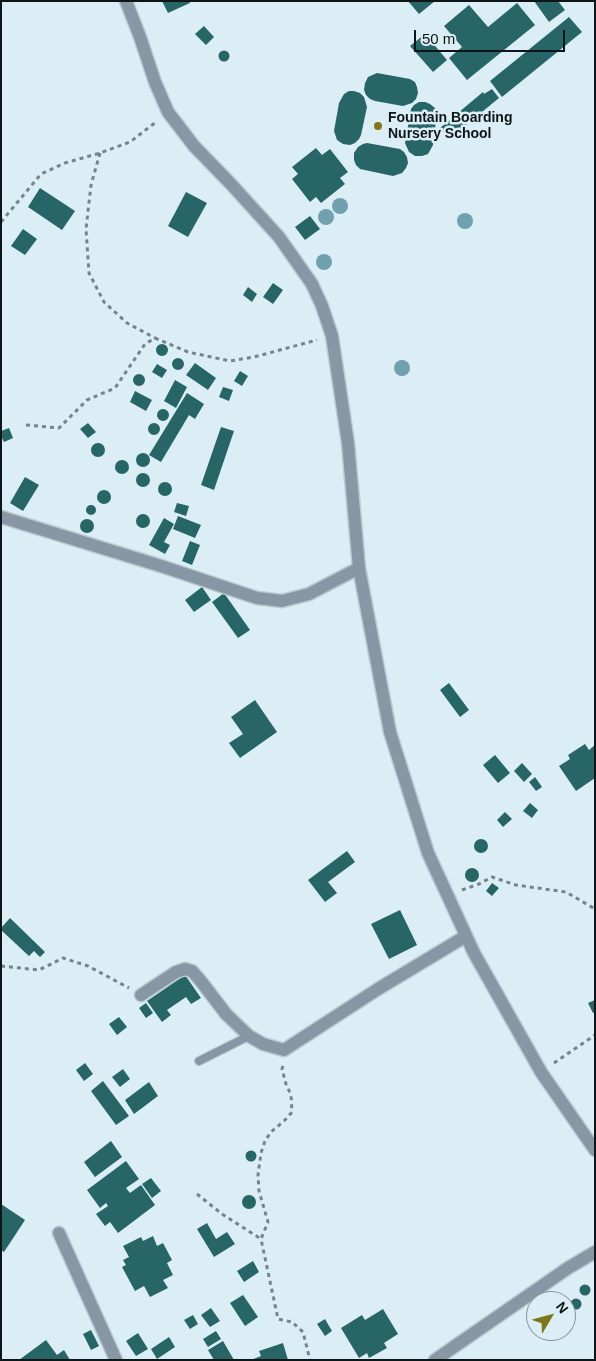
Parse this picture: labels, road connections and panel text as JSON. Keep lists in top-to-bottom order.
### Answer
{
  "places": ["Fountain Boarding Nursery School"],
  "scale_bar": "50 m",
  "north": "top right"
}
